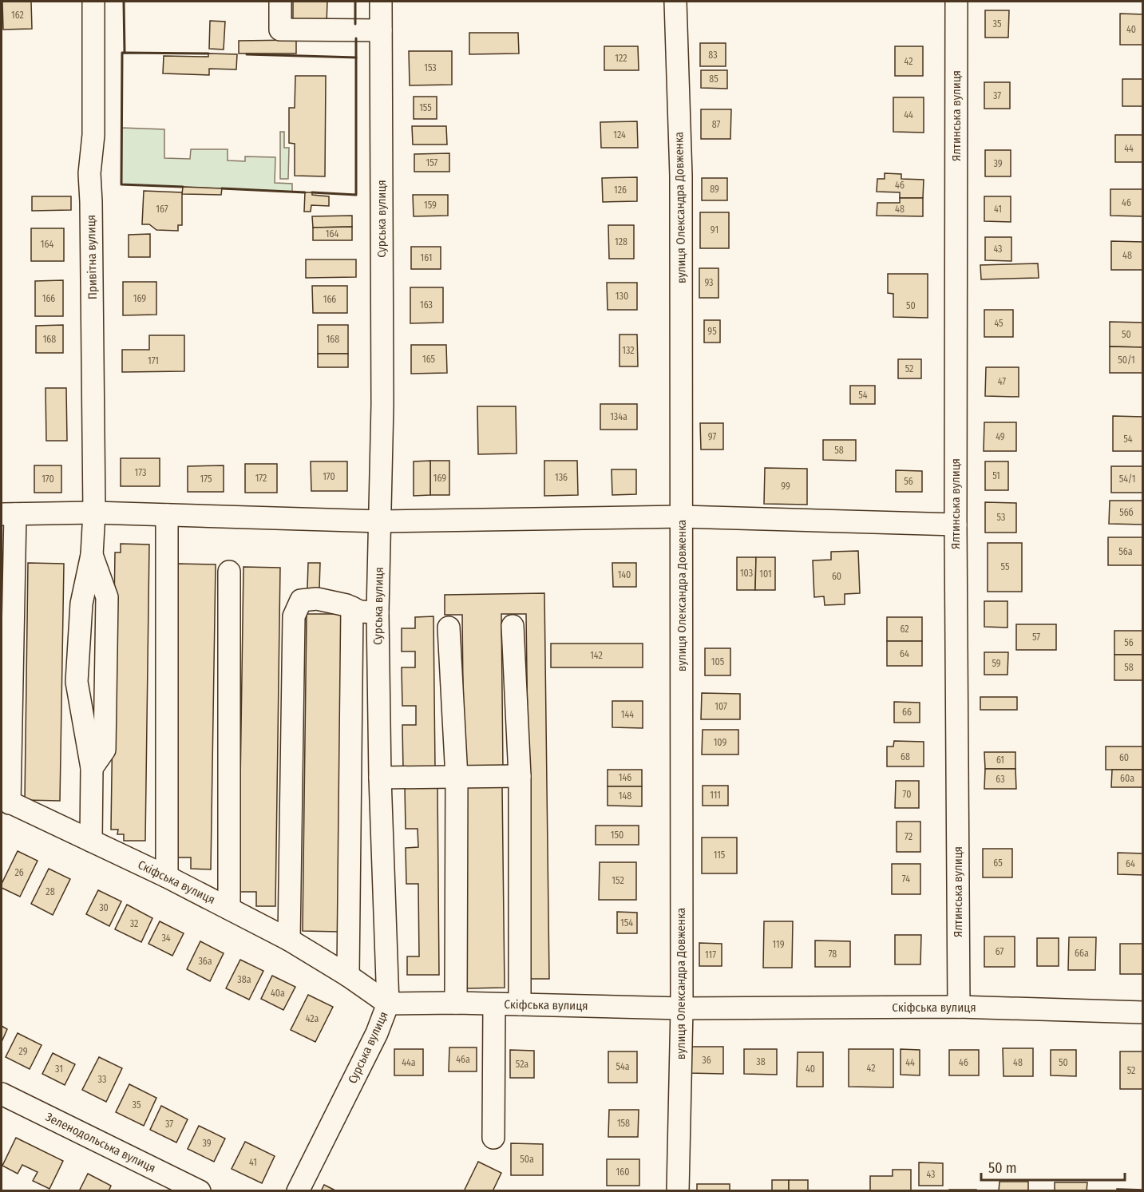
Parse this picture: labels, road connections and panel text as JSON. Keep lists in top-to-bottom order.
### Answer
{
  "streets": {
    "street": [
      "Ялтинська вулиця",
      "вулиця Олександра Довженка",
      "Сурська вулиця",
      "Привітна вулиця",
      "Скіфська вулиця",
      "Зеленодольська вулиця"
    ]
  },
  "crossings": [
    ["Ялтинська вулиця", "Скіфська вулиця"],
    ["вулиця Олександра Довженка", "Скіфська вулиця"],
    ["Сурська вулиця", "Скіфська вулиця"]
  ],
  "house_numbers": [
    "162",
    "35",
    "40",
    "83",
    "122",
    "42",
    "153",
    "85",
    "37",
    "155",
    "44",
    "87",
    "124",
    "44",
    "157",
    "39",
    "46",
    "89",
    "126",
    "46",
    "159",
    "167",
    "48",
    "41",
    "91",
    "164",
    "128",
    "164",
    "43",
    "48",
    "161",
    "93",
    "130",
    "166",
    "169",
    "166",
    "163",
    "50",
    "45",
    "95",
    "50",
    "168",
    "168",
    "132",
    "165",
    "50/1",
    "171",
    "52",
    "47",
    "54",
    "134а",
    "97",
    "49",
    "54",
    "58",
    "173",
    "51",
    "170",
    "136",
    "172",
    "169",
    "170",
    "175",
    "54/1",
    "56",
    "99",
    "56б",
    "53",
    "56а",
    "55",
    "103",
    "101",
    "140",
    "60",
    "62",
    "57",
    "56",
    "64",
    "142",
    "105",
    "59",
    "58",
    "107",
    "66",
    "144",
    "109",
    "68",
    "60",
    "61",
    "146",
    "60а",
    "63",
    "70",
    "111",
    "148",
    "150",
    "72",
    "115",
    "65",
    "64",
    "26",
    "74",
    "152",
    "28",
    "30",
    "154",
    "32",
    "34",
    "119",
    "67",
    "66а",
    "78",
    "117",
    "36а",
    "38а",
    "40а",
    "42а",
    "29",
    "46а",
    "36",
    "38",
    "44а",
    "44",
    "46",
    "48",
    "50",
    "52а",
    "54а",
    "42",
    "31",
    "40",
    "52",
    "33",
    "35",
    "158",
    "37",
    "39",
    "50а",
    "41",
    "160",
    "43"
  ],
  "scale_bar": "50 m"
}
